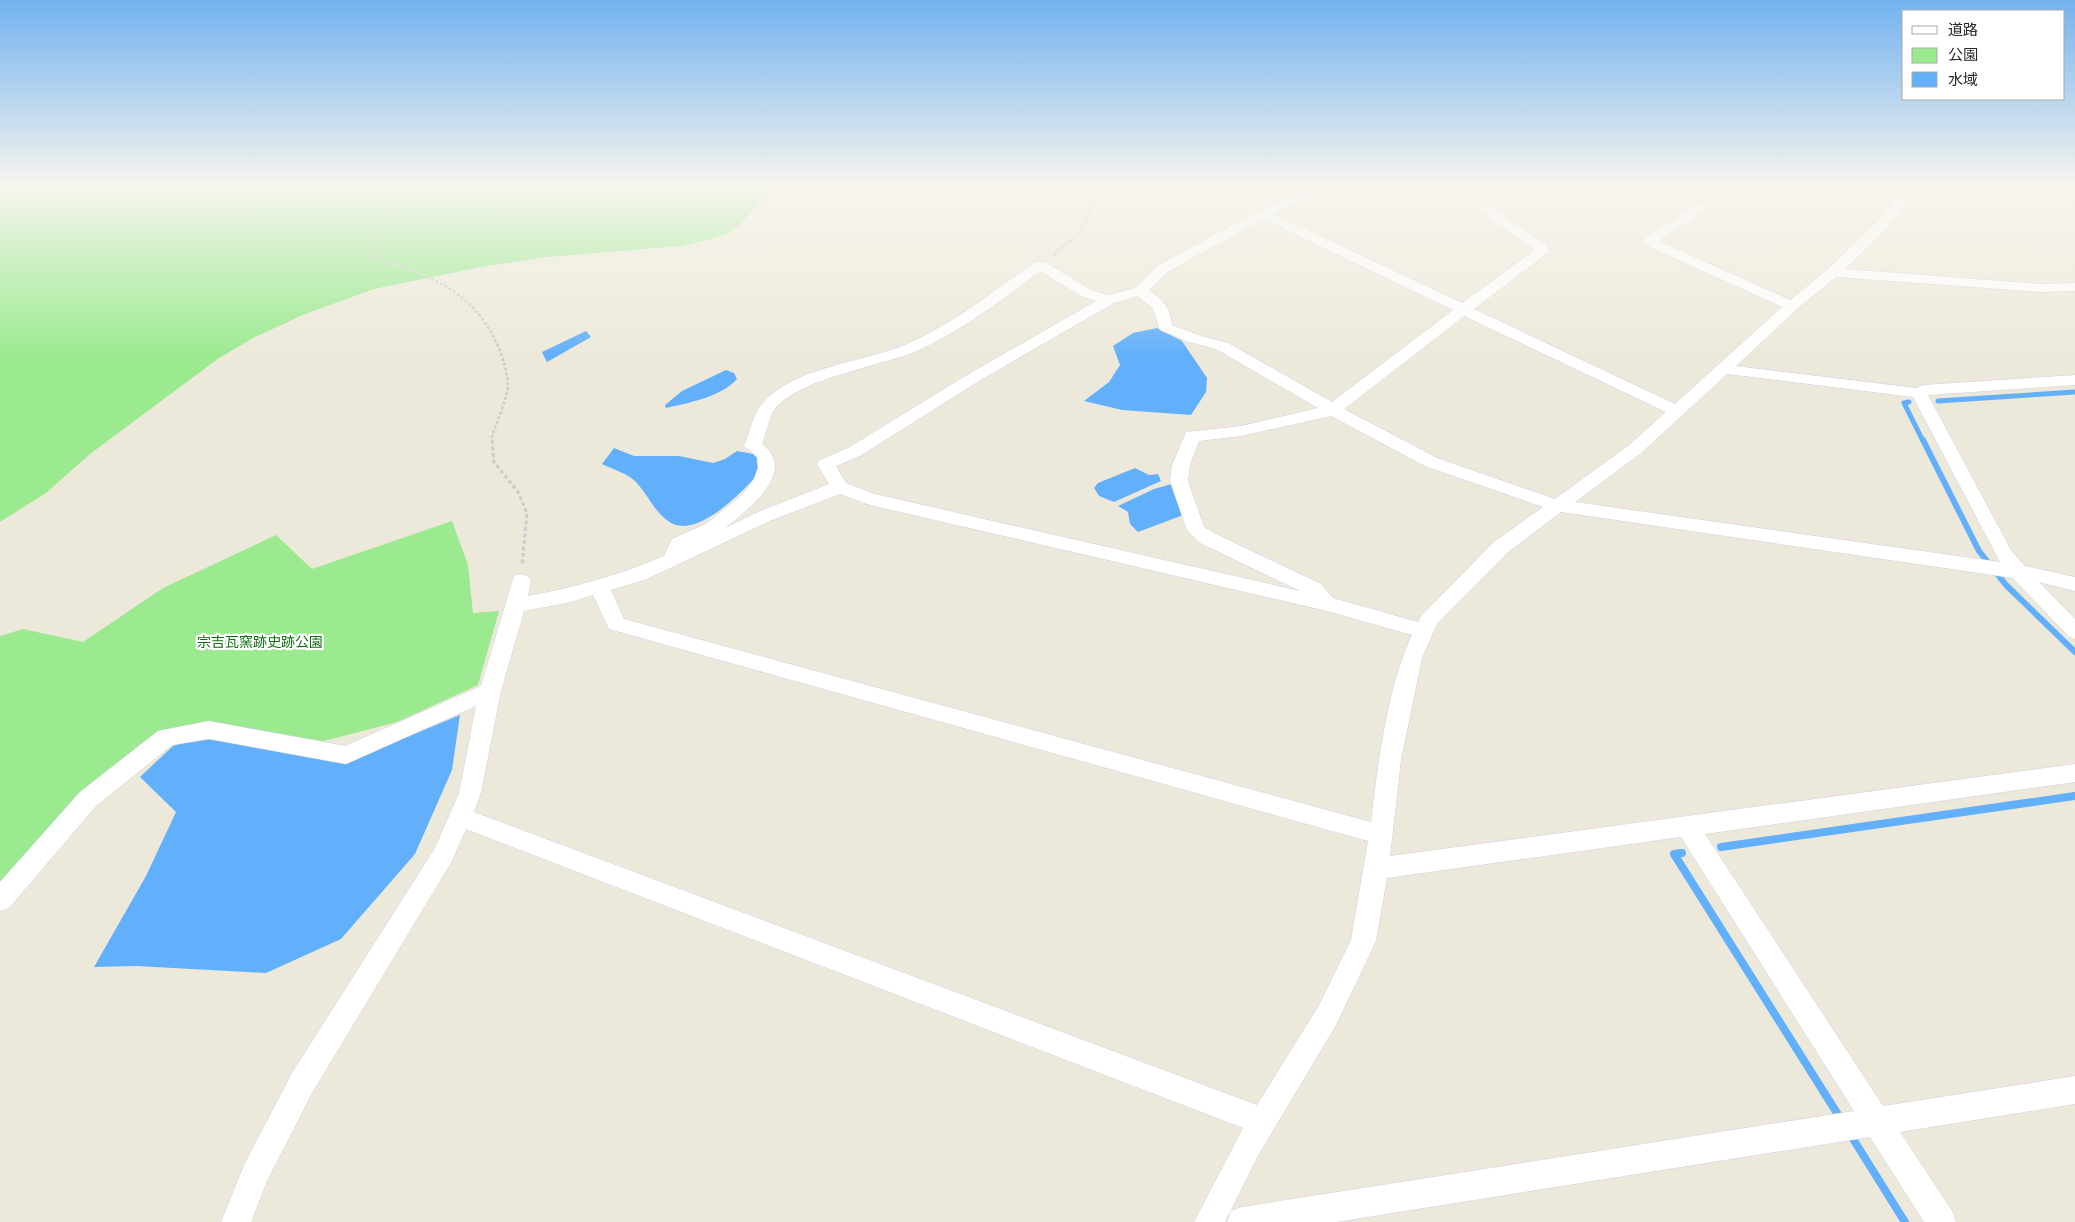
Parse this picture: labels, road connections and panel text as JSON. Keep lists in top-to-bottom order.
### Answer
{
  "parks": ["宗吉瓦窯跡史跡公園"],
  "legend": ["道路", "公園", "水域"]
}
